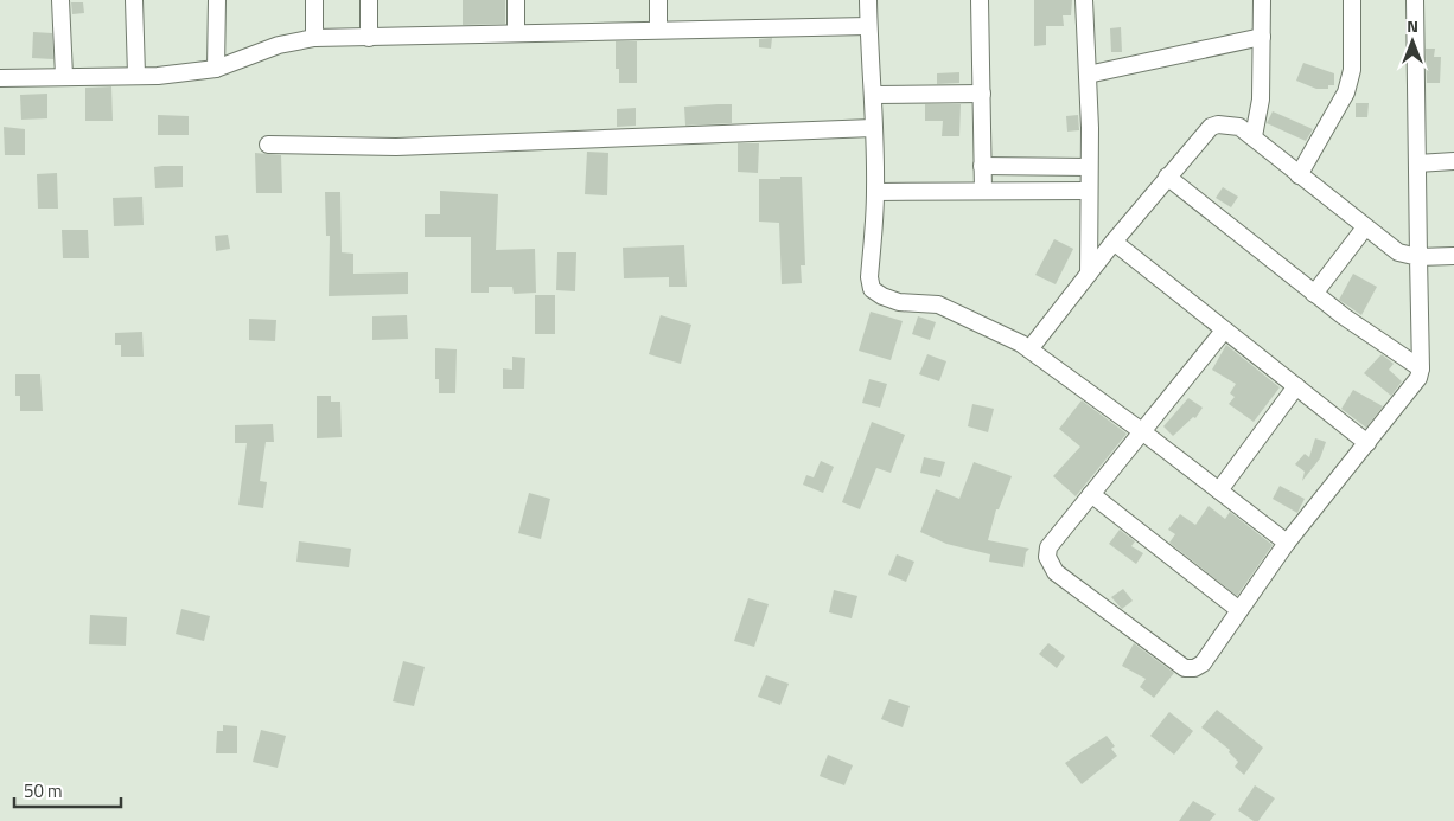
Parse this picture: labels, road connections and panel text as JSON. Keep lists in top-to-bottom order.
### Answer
{
  "scale_bar": "50 m",
  "north": "top"
}
